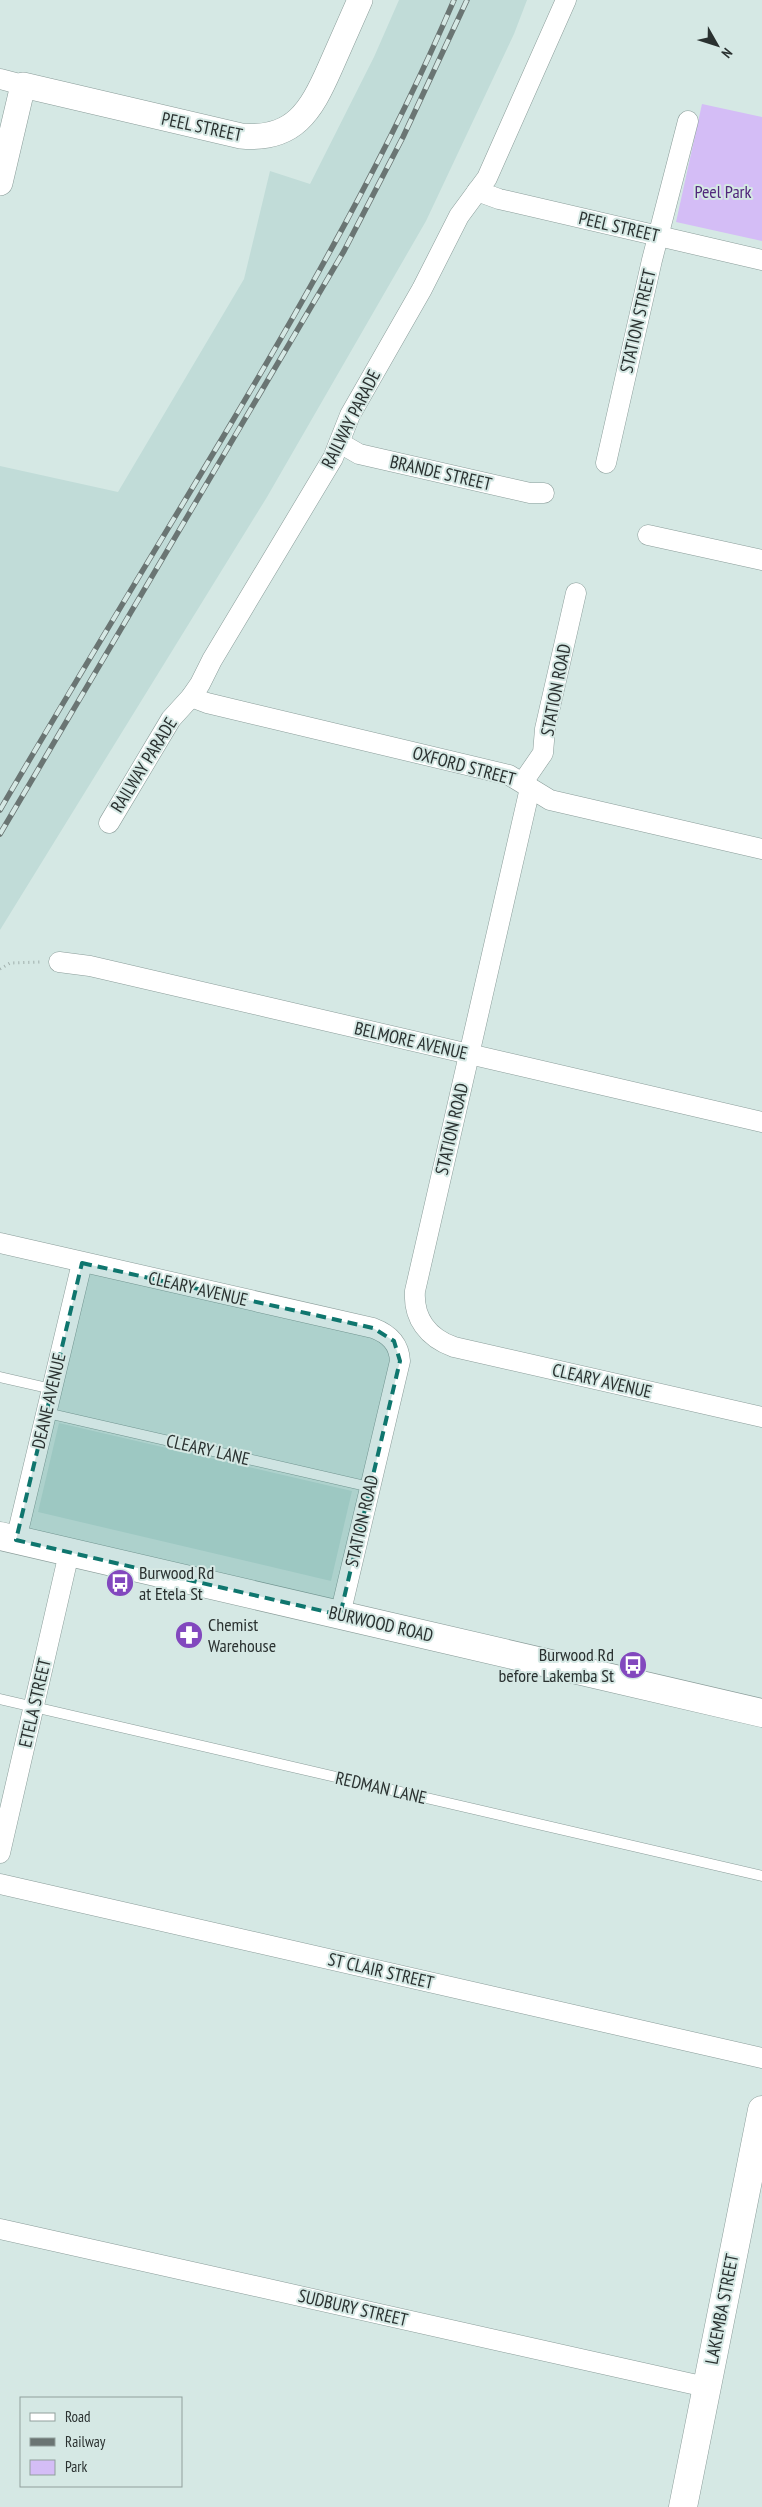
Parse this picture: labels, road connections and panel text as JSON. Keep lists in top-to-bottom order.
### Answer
{
  "streets": {
    "main road": ["BURWOOD ROAD", "LAKEMBA STREET"],
    "street": [
      "PEEL STREET",
      "STATION STREET",
      "RAILWAY PARADE",
      "BRANDE STREET",
      "STATION ROAD",
      "OXFORD STREET",
      "BELMORE AVENUE",
      "CLEARY AVENUE",
      "DEANE AVENUE",
      "ETELA STREET",
      "ST CLAIR STREET",
      "SUDBURY STREET"
    ],
    "lane": ["CLEARY LANE", "REDMAN LANE"]
  },
  "crossings": [
    ["PEEL STREET", "STATION STREET"],
    ["PEEL STREET", "RAILWAY PARADE"],
    ["RAILWAY PARADE", "BRANDE STREET"],
    ["RAILWAY PARADE", "OXFORD STREET"],
    ["STATION ROAD", "OXFORD STREET"],
    ["STATION ROAD", "BELMORE AVENUE"],
    ["STATION ROAD", "CLEARY AVENUE"],
    ["STATION ROAD", "CLEARY LANE"],
    ["STATION ROAD", "BURWOOD ROAD"],
    ["CLEARY AVENUE", "DEANE AVENUE"],
    ["DEANE AVENUE", "CLEARY LANE"],
    ["DEANE AVENUE", "BURWOOD ROAD"],
    ["BURWOOD ROAD", "ETELA STREET"],
    ["ETELA STREET", "REDMAN LANE"],
    ["SUDBURY STREET", "LAKEMBA STREET"]
  ],
  "parks": ["Peel Park"],
  "places": {
    "bus stop": ["Burwood Rd at Etela St", "Burwood Rd before Lakemba St"],
    "pharmacy": ["Chemist Warehouse"]
  },
  "legend": ["Road", "Railway", "Park"],
  "north": "bottom right"
}
